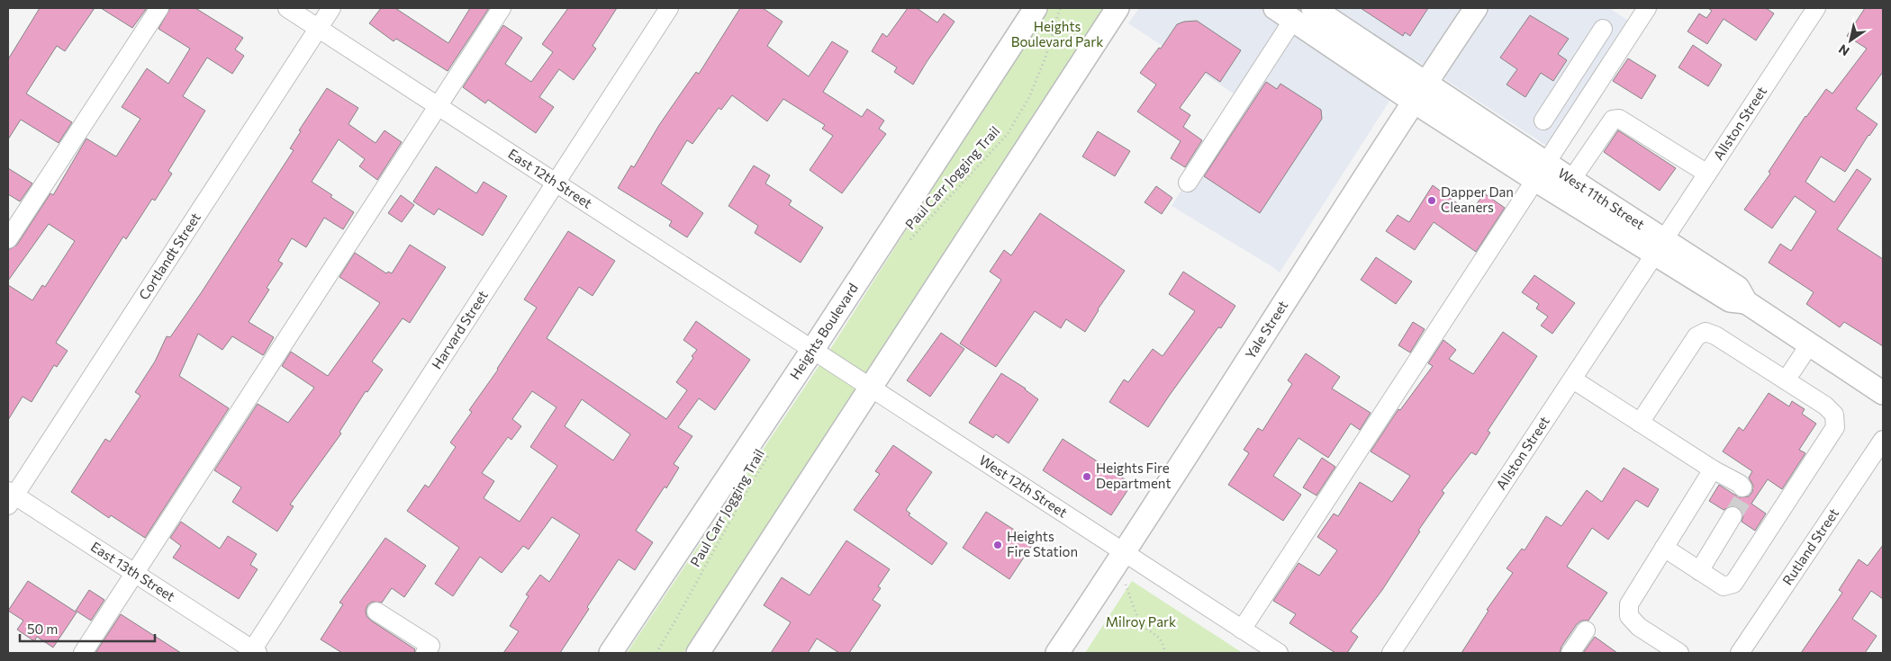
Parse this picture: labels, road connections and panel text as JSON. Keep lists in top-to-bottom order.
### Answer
{
  "streets": {
    "main road": ["West 11th Street", "Yale Street", "Heights Boulevard"],
    "street": [
      "Allston Street",
      "East 12th Street",
      "Cortlandt Street",
      "Harvard Street",
      "West 12th Street",
      "Rutland Street",
      "East 13th Street"
    ],
    "path": ["Paul Carr Jogging Trail"]
  },
  "crossings": [
    ["Allston Street", "West 11th Street"],
    ["East 12th Street", "Cortlandt Street"],
    ["East 12th Street", "Harvard Street"],
    ["East 12th Street", "Heights Boulevard"],
    ["East 12th Street", "West 12th Street"],
    ["West 11th Street", "Yale Street"],
    ["Cortlandt Street", "East 13th Street"],
    ["Harvard Street", "East 13th Street"],
    ["Yale Street", "West 12th Street"],
    ["Heights Boulevard", "West 12th Street"]
  ],
  "parks": ["Heights Boulevard Park", "Milroy Park"],
  "places": ["Dapper Dan Cleaners", "Heights Fire Department", "Heights Fire Station"],
  "scale_bar": "50 m",
  "north": "bottom left"
}
